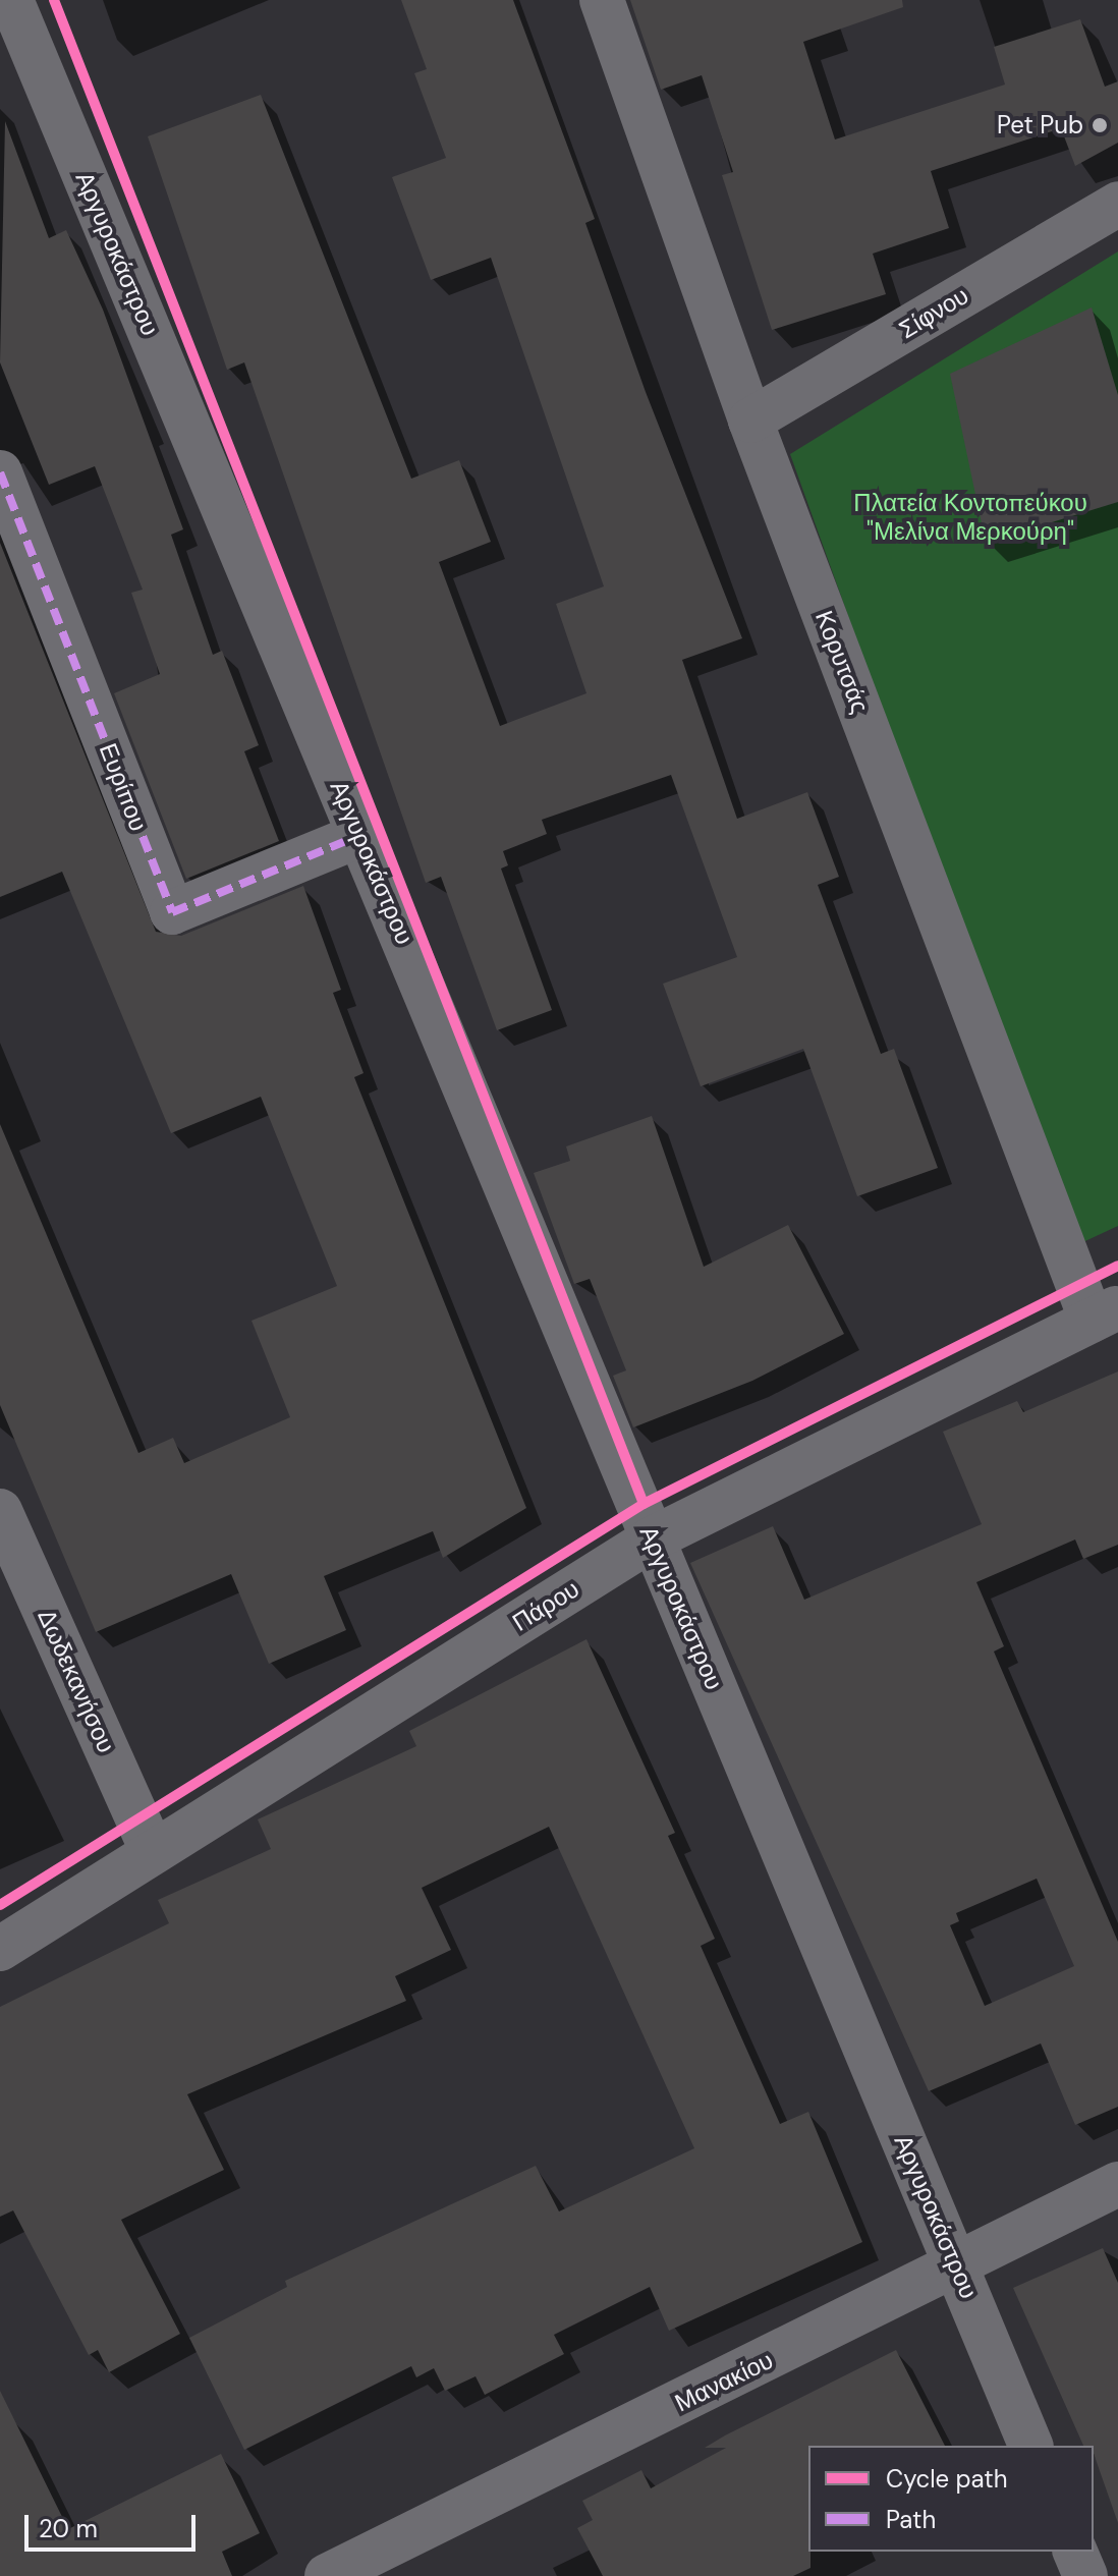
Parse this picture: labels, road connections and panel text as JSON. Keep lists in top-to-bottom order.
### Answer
{
  "streets": {
    "street": [
      "Αργυροκάστρου",
      "Σίφνου",
      "Κορυτσάς",
      "Ευρίπου",
      "Πάρου",
      "Δωδεκανήσου",
      "Μανακίου"
    ]
  },
  "crossings": [
    ["Αργυροκάστρου", "Ευρίπου"],
    ["Αργυροκάστρου", "Πάρου"],
    ["Αργυροκάστρου", "Μανακίου"],
    ["Σίφνου", "Κορυτσάς"],
    ["Κορυτσάς", "Πάρου"],
    ["Πάρου", "Δωδεκανήσου"]
  ],
  "parks": ["Πλατεία Κοντοπεύκου \"Μελίνα Μερκούρη\""],
  "places": ["Pet Pub"],
  "legend": ["Cycle path", "Path"],
  "scale_bar": "20 m"
}
